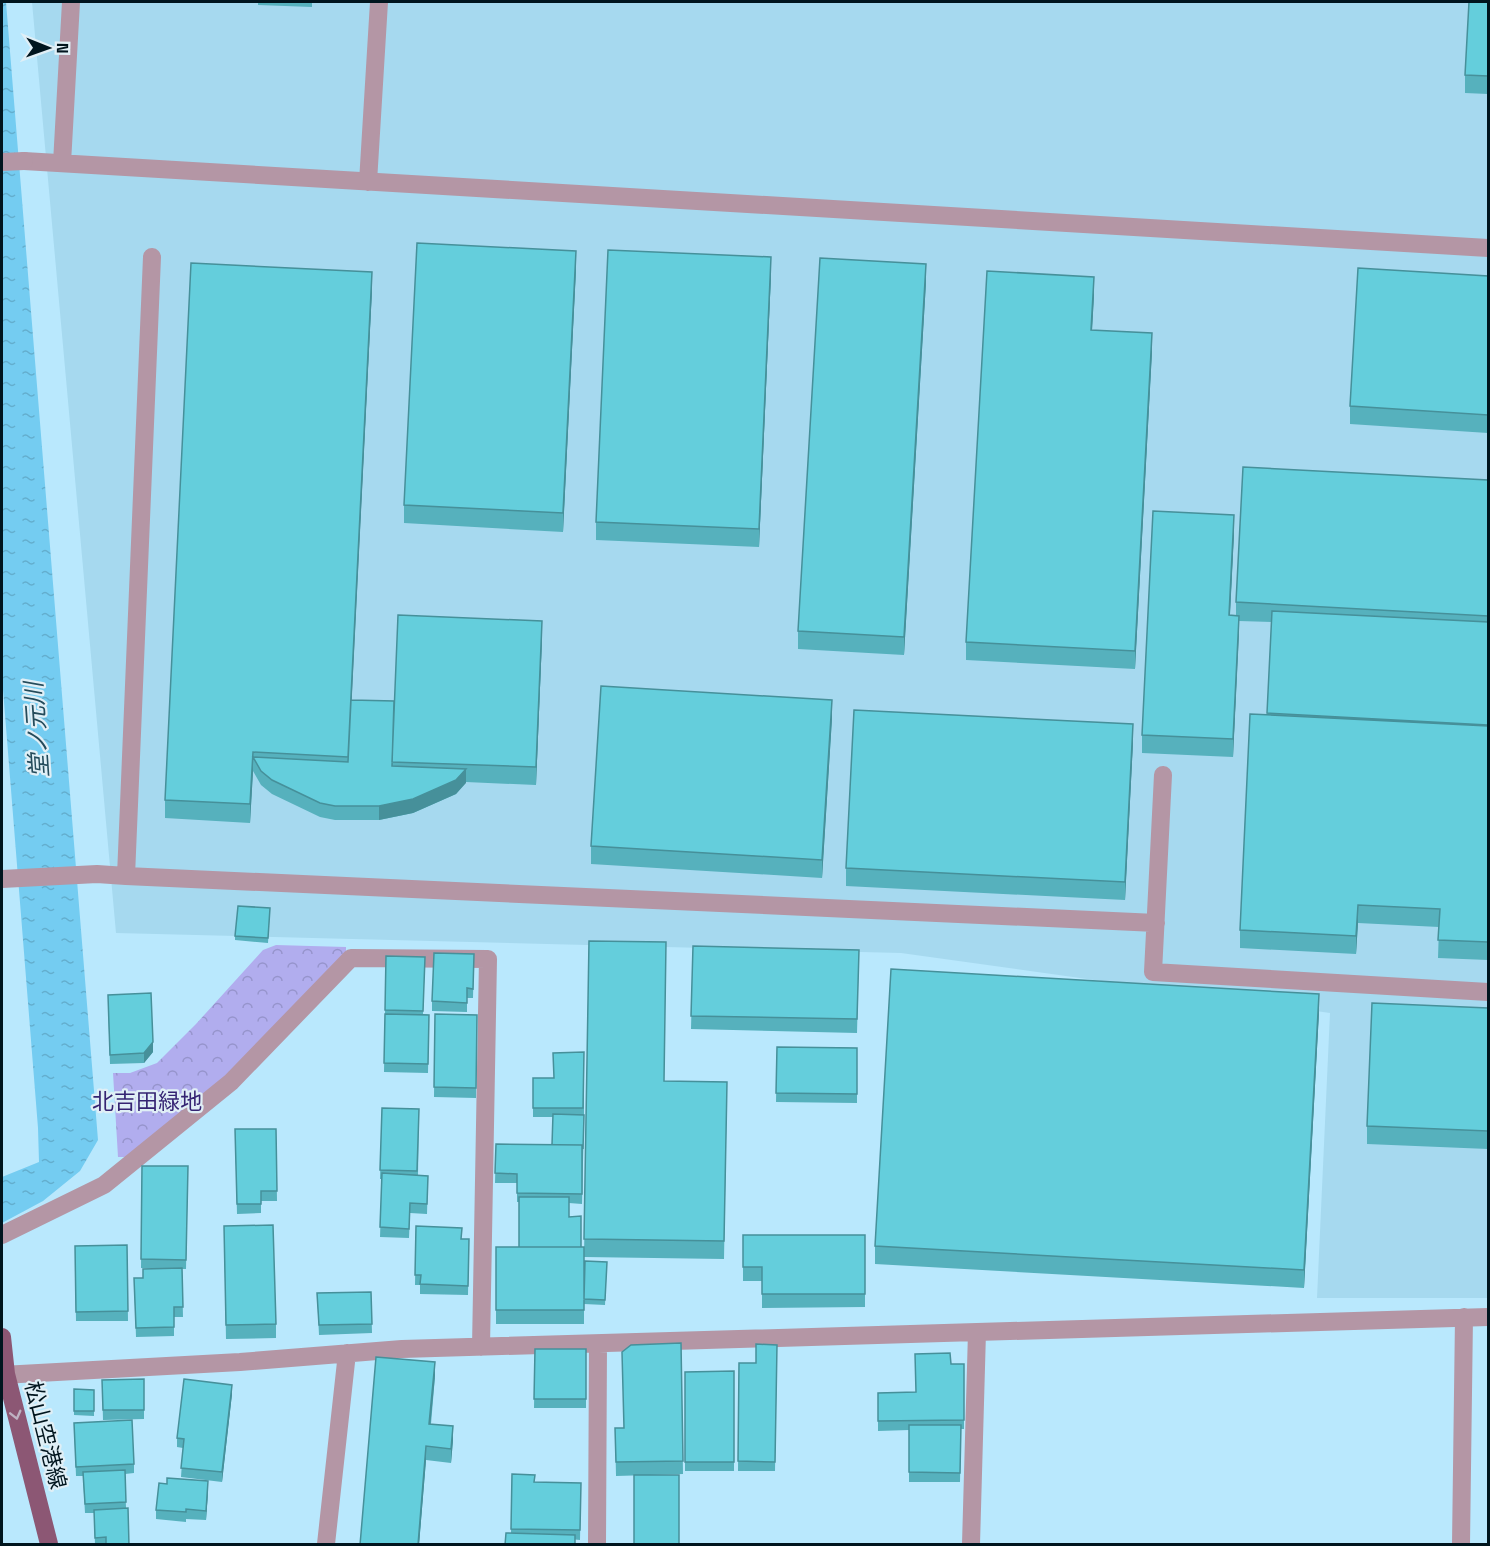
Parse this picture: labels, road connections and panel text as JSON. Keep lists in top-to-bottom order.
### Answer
{
  "streets": {
    "main road": ["松山空港線"]
  },
  "one_way": ["松山空港線"],
  "water": ["堂ノ元川"],
  "parks": ["北吉田緑地"],
  "north": "right"
}
